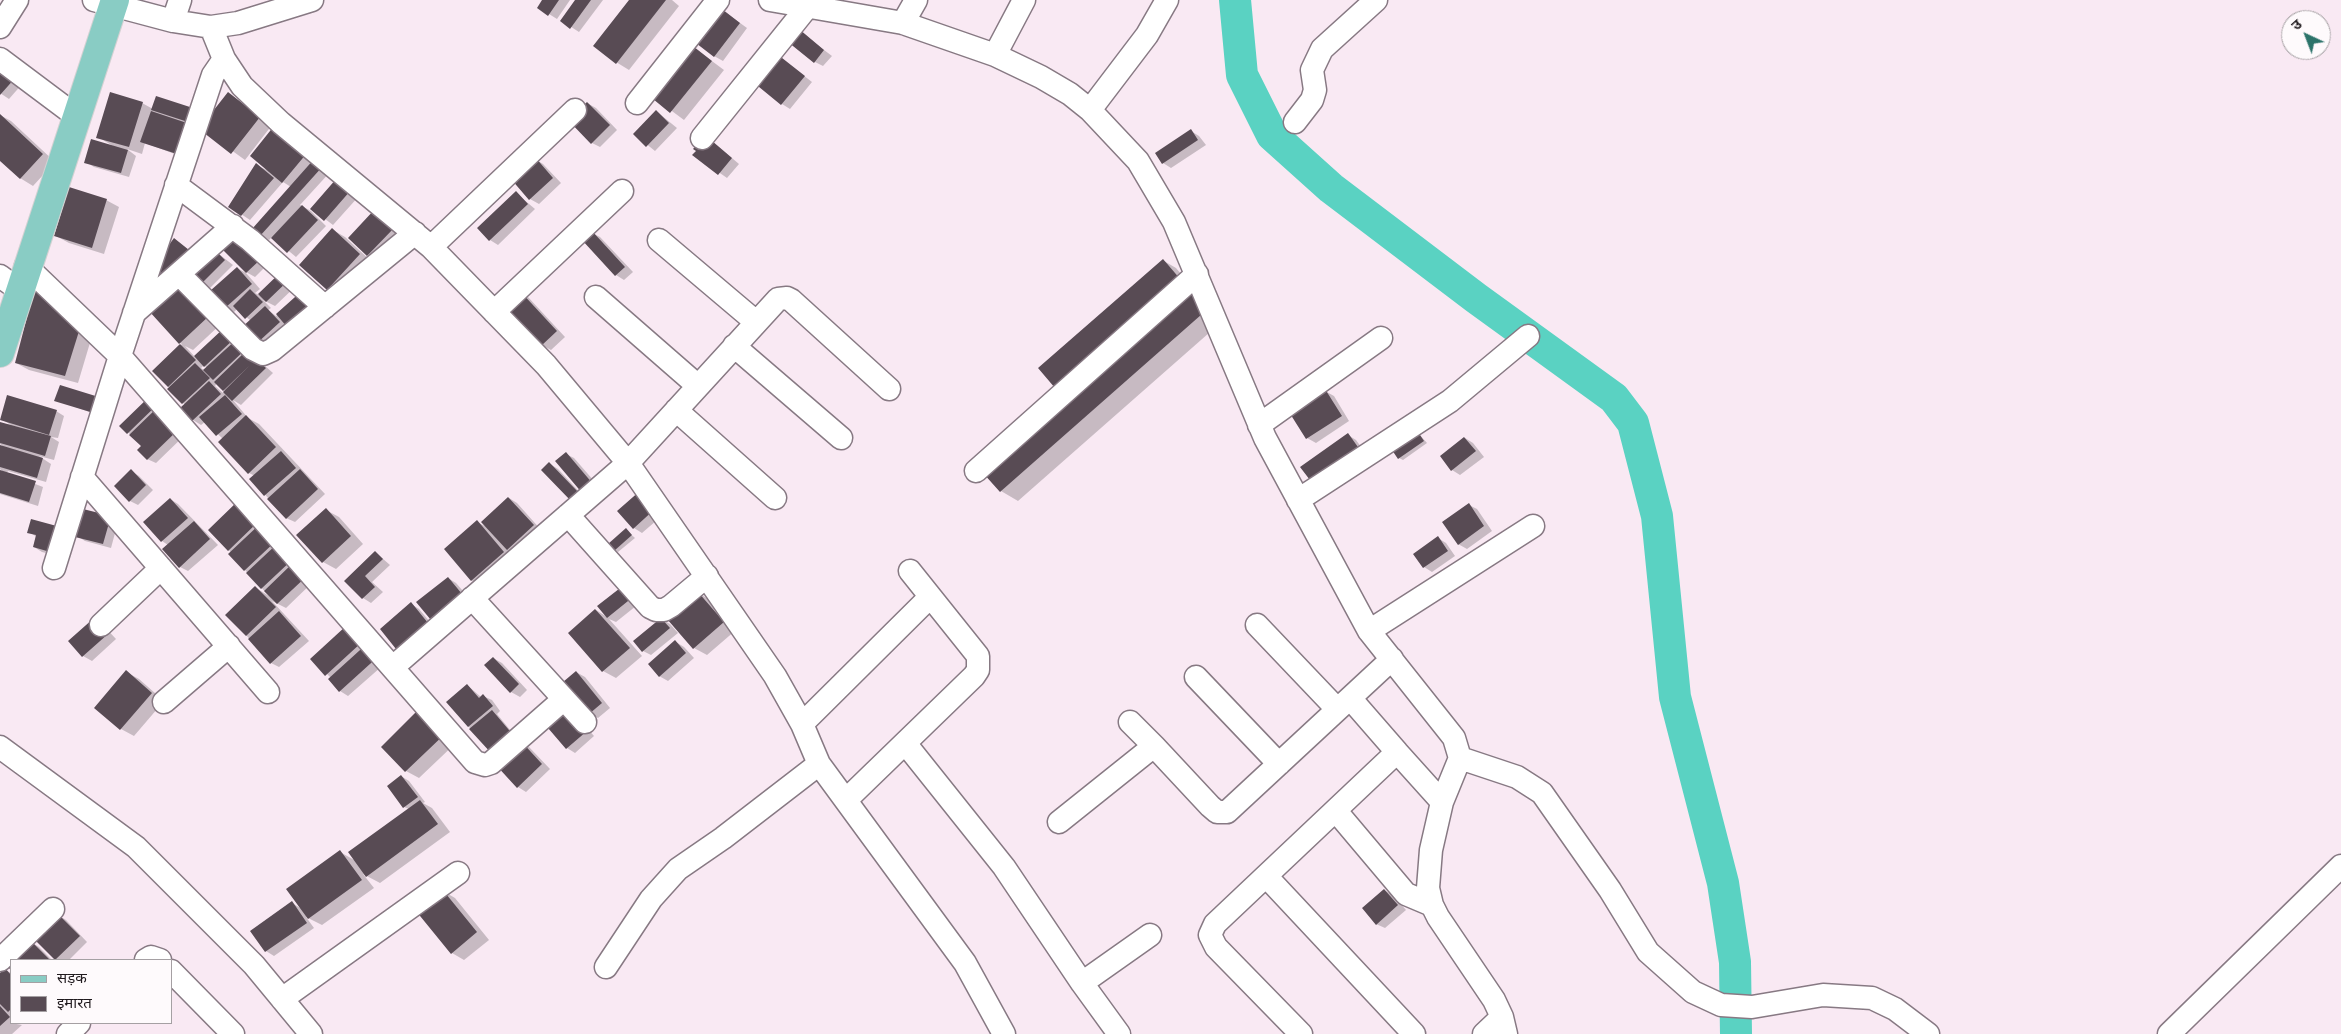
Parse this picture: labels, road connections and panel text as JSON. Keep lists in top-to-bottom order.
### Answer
{
  "legend": ["सड़क", "इमारत"],
  "north": "top left"
}
